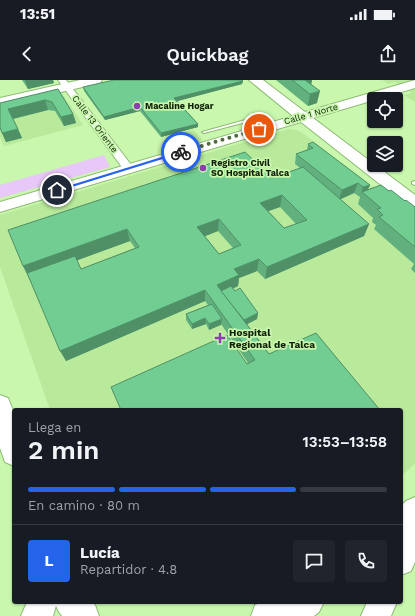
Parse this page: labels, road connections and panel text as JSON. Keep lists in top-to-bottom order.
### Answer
{
  "streets": {
    "main road": ["Calle 1 Norte"],
    "street": ["Calle 13 Oriente"]
  },
  "crossings": [
    ["Calle 1 Norte", "Calle 13 Oriente"]
  ],
  "places": {
    "other": ["Macaline Hogar", "Registro Civil SO Hospital Talca"],
    "health": ["Hospital Regional de Talca"]
  },
  "page": {
    "status": "13:51",
    "header": "Quickbag",
    "heading": ["2 min", "Llega en", "13:53–13:58"],
    "panel": ["Lucía", "Repartidor · 4.8"],
    "bar": "En camino · 80 m",
    "round": "L"
  }
}
